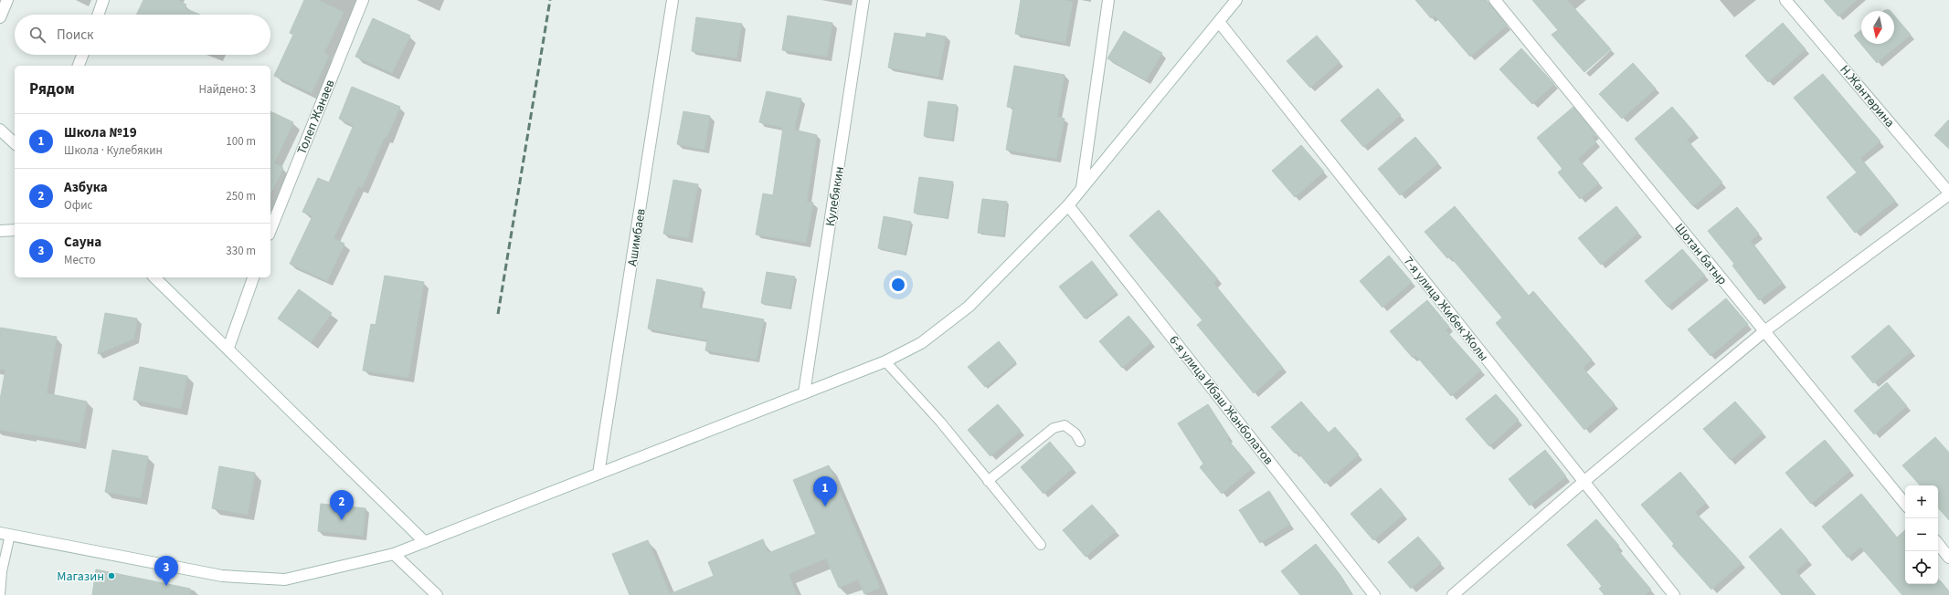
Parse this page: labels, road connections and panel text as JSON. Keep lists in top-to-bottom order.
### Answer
{
  "streets": {
    "street": [
      "Н.Жантөрина",
      "Толеп Жанаев",
      "Кулебякин",
      "Ашимбаев",
      "Шотан батыр",
      "7-я улица Жибек Жолы",
      "6-я улица Ибаш Жанболатов"
    ]
  },
  "places": ["Магазин"],
  "north": "bottom",
  "page": {
    "search": "Поиск",
    "heading": ["Рядом", "Найдено: 3"],
    "list": [
      {
        "mark": "1",
        "name": "Школа №19",
        "note": "Школа · Кулебякин",
        "value": "100 m"
      },
      {
        "mark": "2",
        "name": "Азбука",
        "note": "Офис",
        "value": "250 m"
      },
      {
        "mark": "3",
        "name": "Сауна",
        "note": "Место",
        "value": "330 m"
      }
    ],
    "pins": ["1", "2", "3"],
    "map_buttons": ["+", "−"]
  }
}
